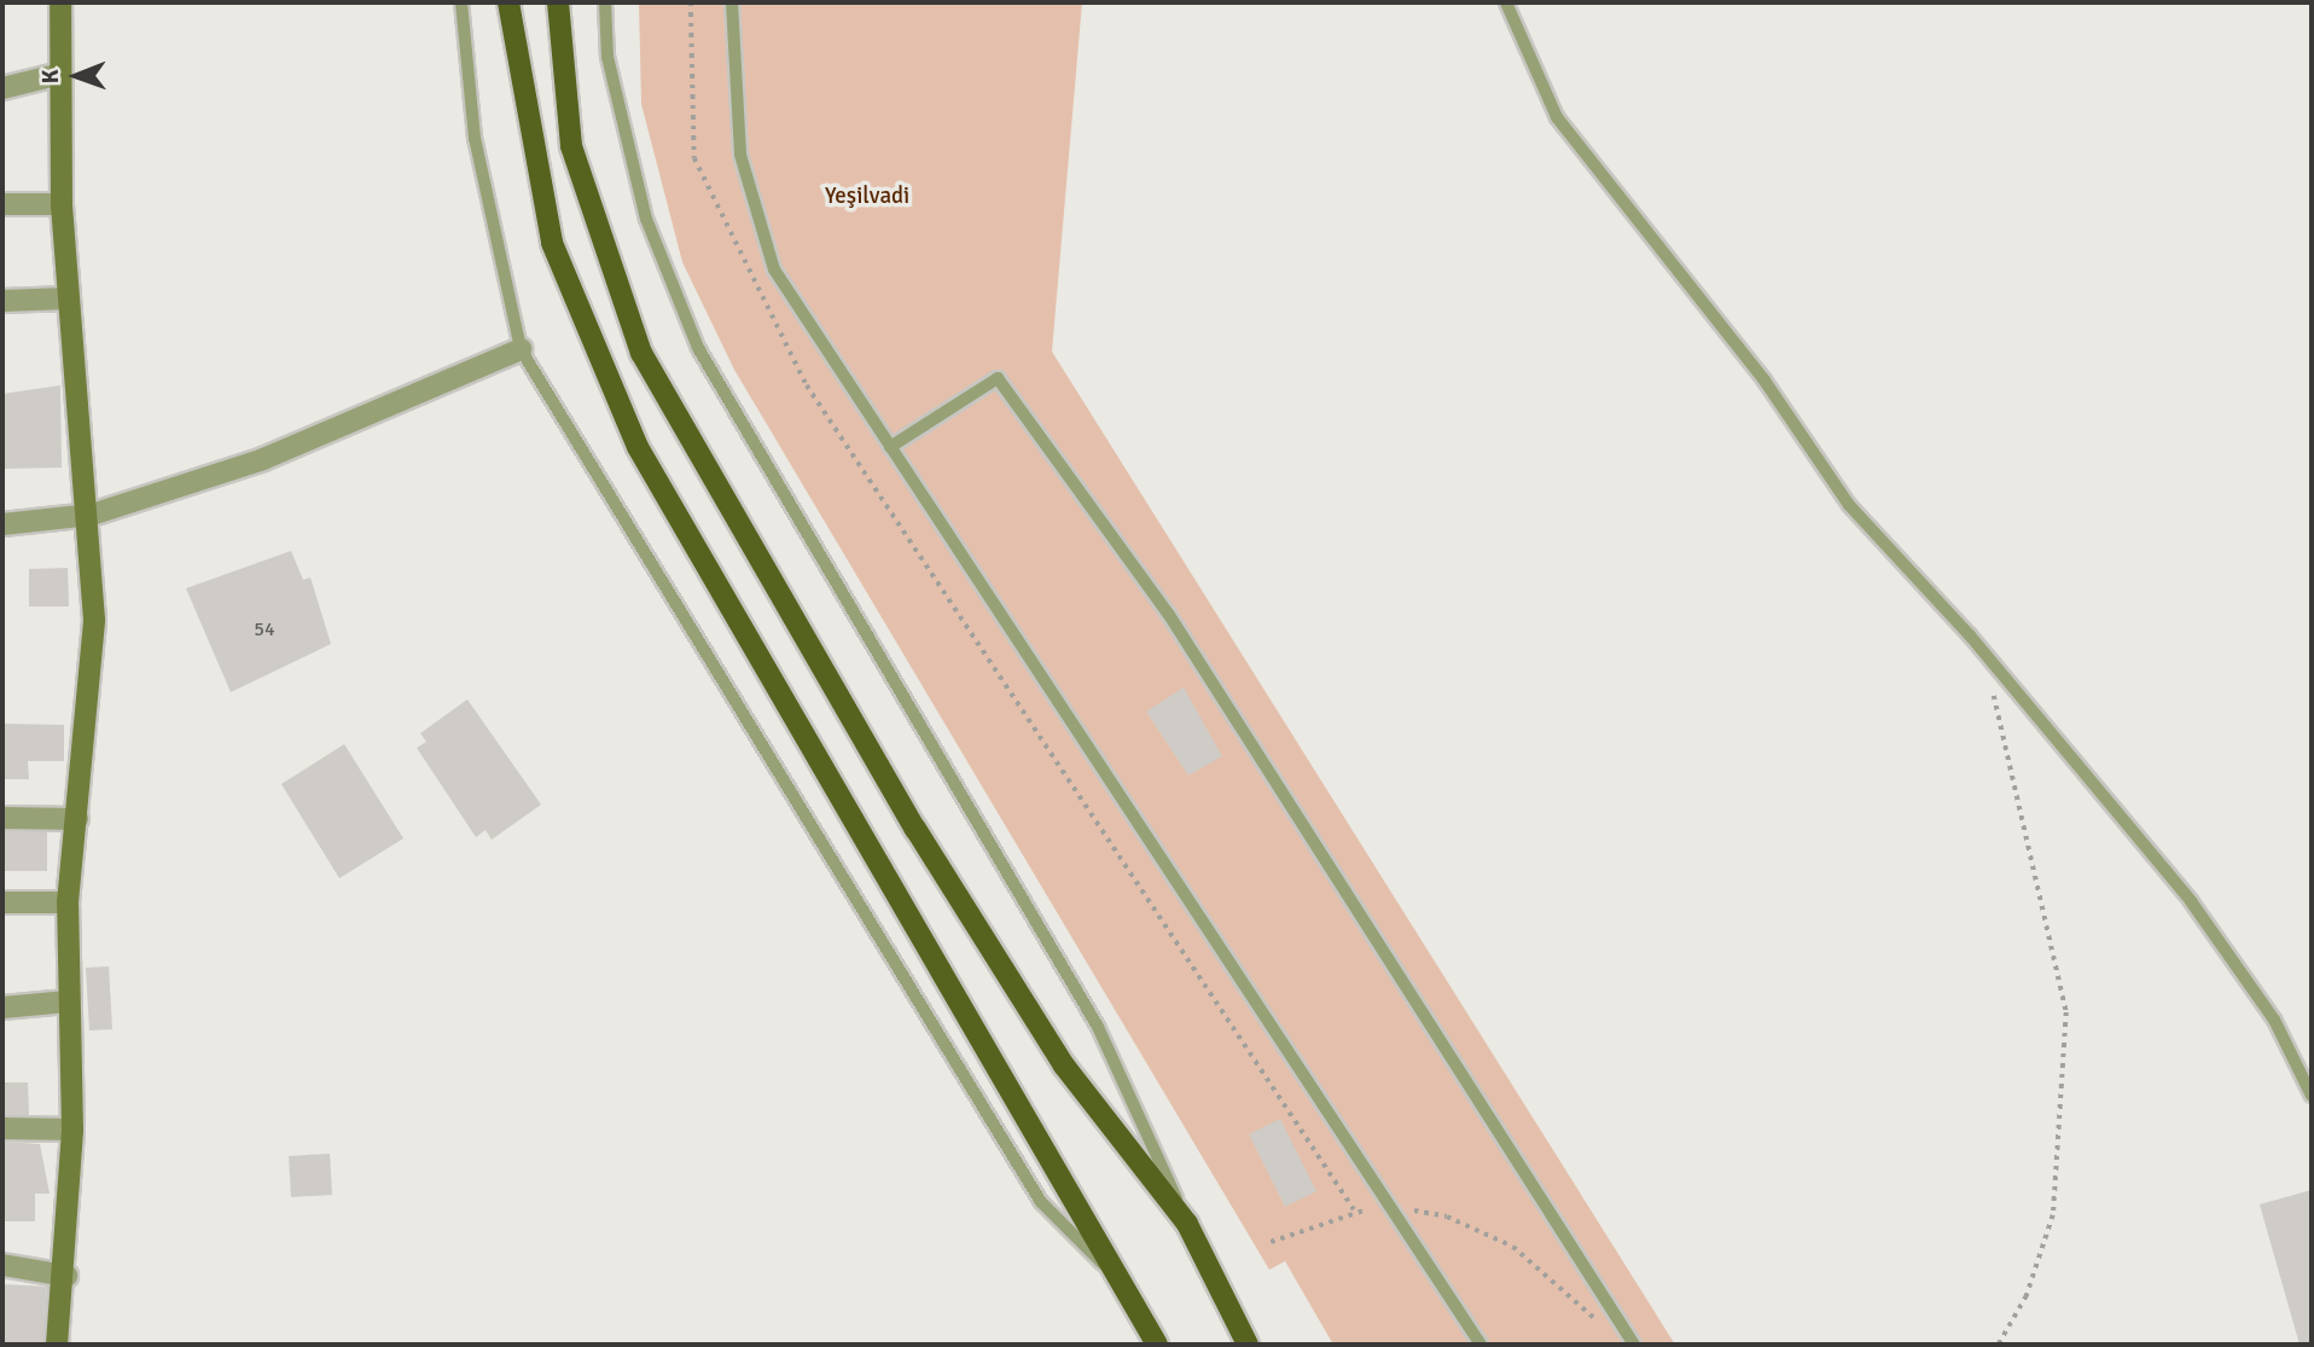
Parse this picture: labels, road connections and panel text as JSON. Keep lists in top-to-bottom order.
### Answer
{
  "parks": ["Yeşilvadi"],
  "house_numbers": ["54"],
  "north": "left"
}
